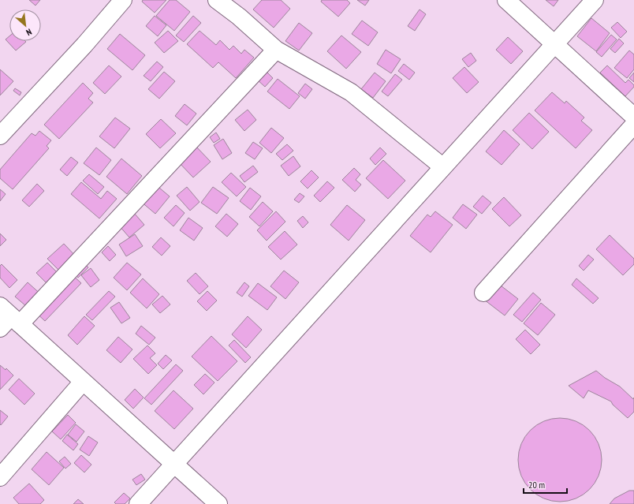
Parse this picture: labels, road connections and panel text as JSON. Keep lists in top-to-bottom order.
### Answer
{
  "scale_bar": "20 m",
  "north": "bottom right"
}
